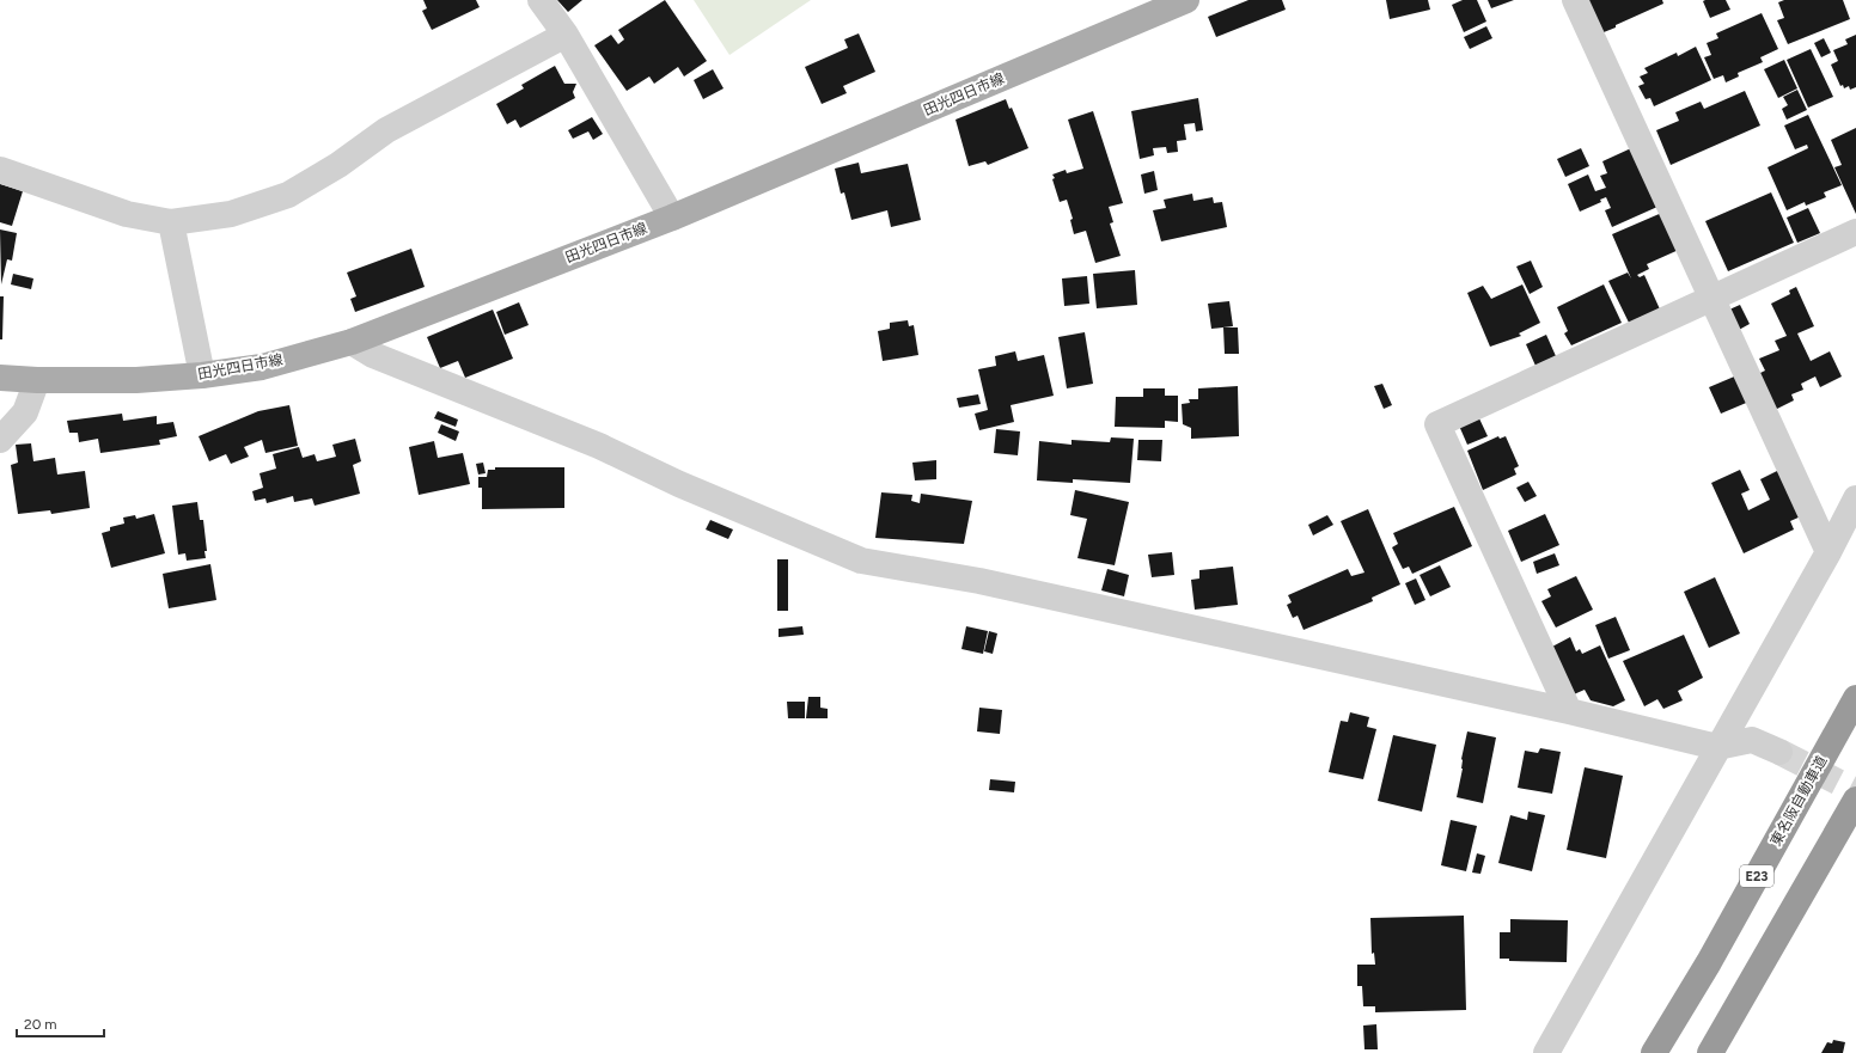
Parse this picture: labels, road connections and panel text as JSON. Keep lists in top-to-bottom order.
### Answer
{
  "streets": {
    "highway": ["東名阪自動車道", "E23"],
    "main road": ["田光四日市線"]
  },
  "scale_bar": "20 m"
}
